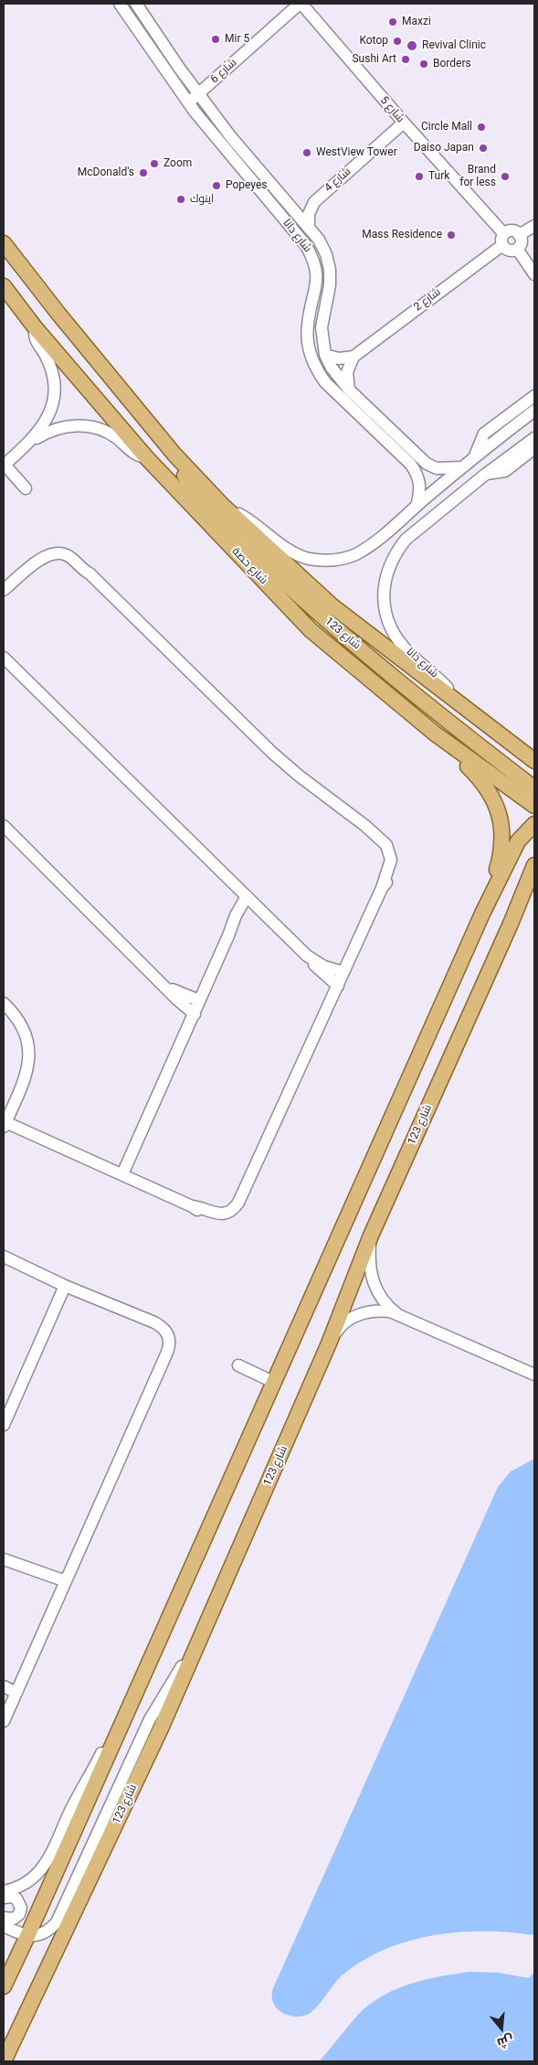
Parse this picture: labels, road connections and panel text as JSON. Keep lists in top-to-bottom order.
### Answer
{
  "streets": {
    "main road": ["شارع حصة", "شارع 123"],
    "street": [
      "شارع 6",
      "شارع 5",
      "شارع 4",
      "شارع دانا",
      "شارع 2"
    ]
  },
  "crossings": [
    ["شارع 6", "شارع 5"],
    ["شارع 6", "شارع دانا"],
    ["شارع 5", "شارع 4"],
    ["شارع 5", "شارع 2"],
    ["شارع 4", "شارع دانا"]
  ],
  "places": [
    "Maxzi",
    "Mir 5",
    "Kotop",
    "Revival Clinic",
    "Sushi Art",
    "Borders",
    "Circle Mall",
    "Daiso Japan",
    "WestView Tower",
    "Zoom",
    "McDonald's",
    "Turk",
    "Brand for less",
    "Popeyes",
    "اينوك",
    "Mass Residence"
  ],
  "north": "bottom"
}
